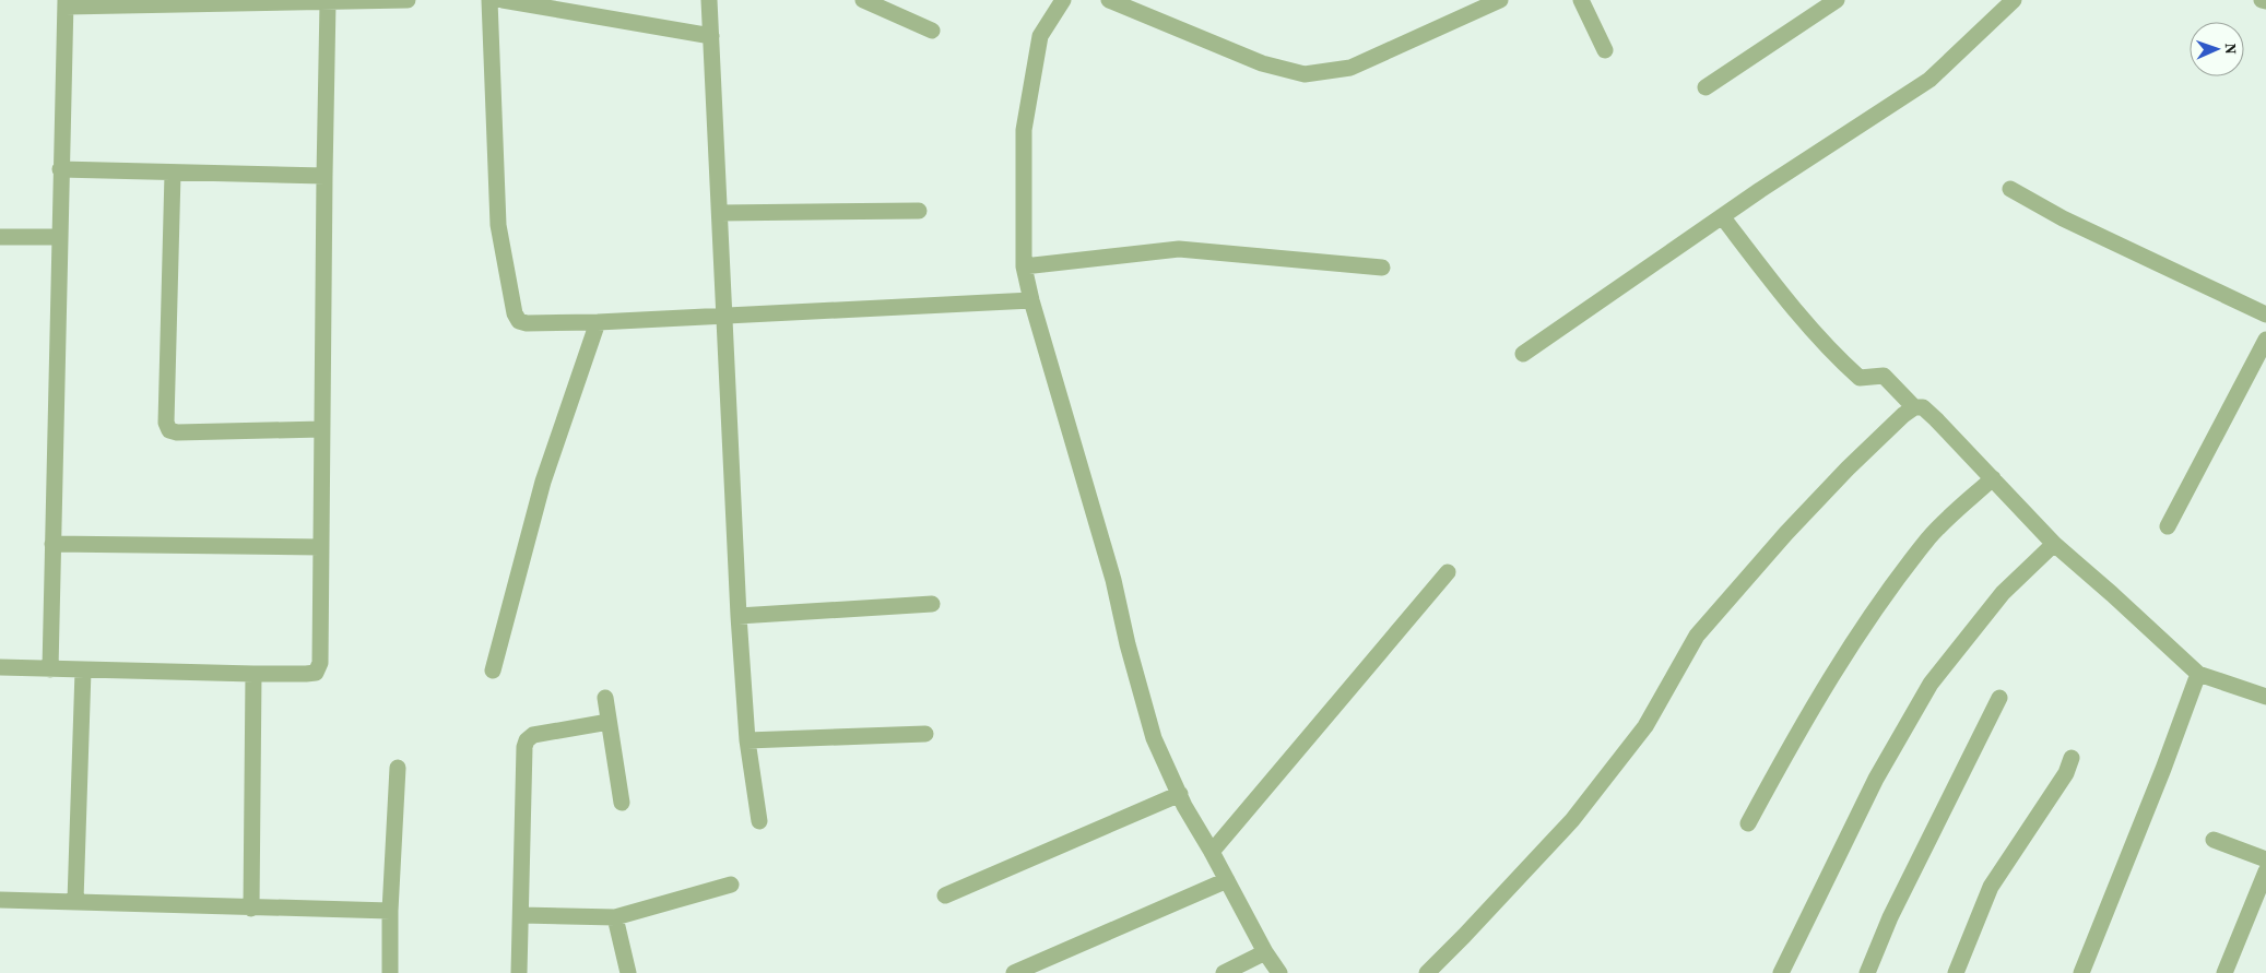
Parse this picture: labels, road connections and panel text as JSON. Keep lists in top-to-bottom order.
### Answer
{
  "north": "right"
}
